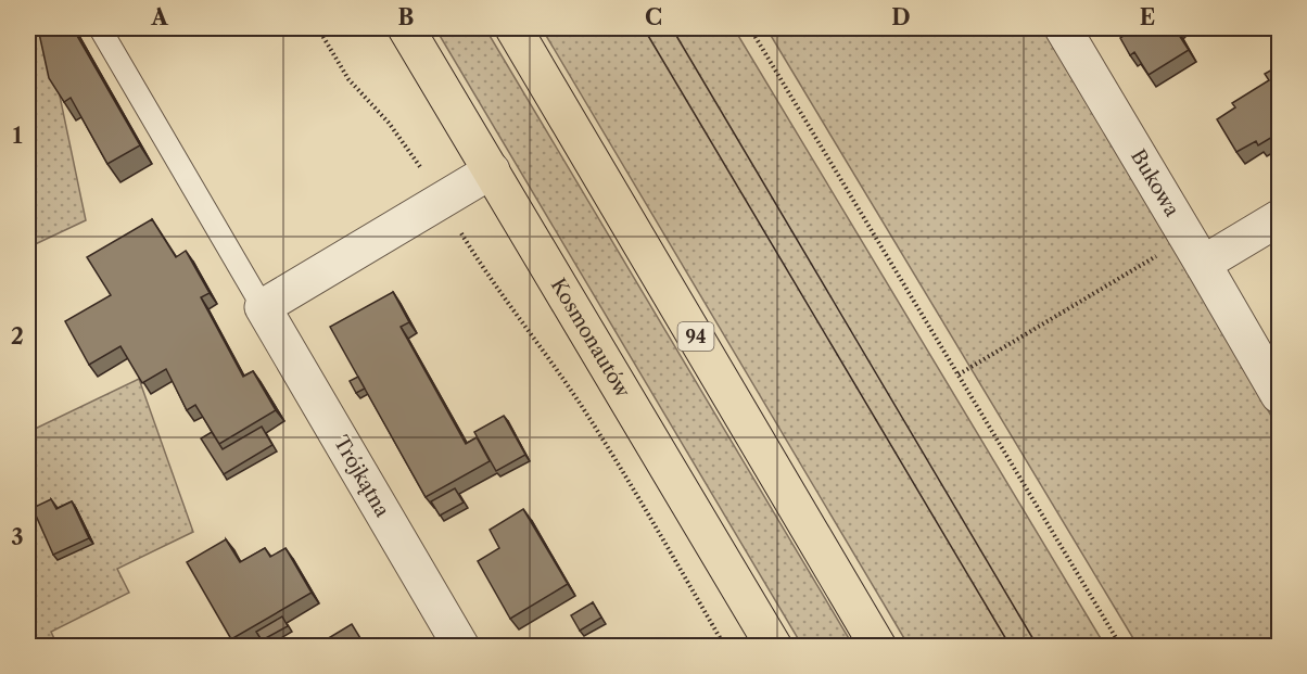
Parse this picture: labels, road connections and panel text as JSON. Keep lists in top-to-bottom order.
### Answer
{
  "streets": {
    "main road": ["94", "Kosmonautów"],
    "street": ["Bukowa", "Trójkątna"]
  },
  "grid": {
    "columns": [
      "A",
      "B",
      "C",
      "D",
      "E"
    ],
    "rows": ["1", "2", "3"]
  }
}
